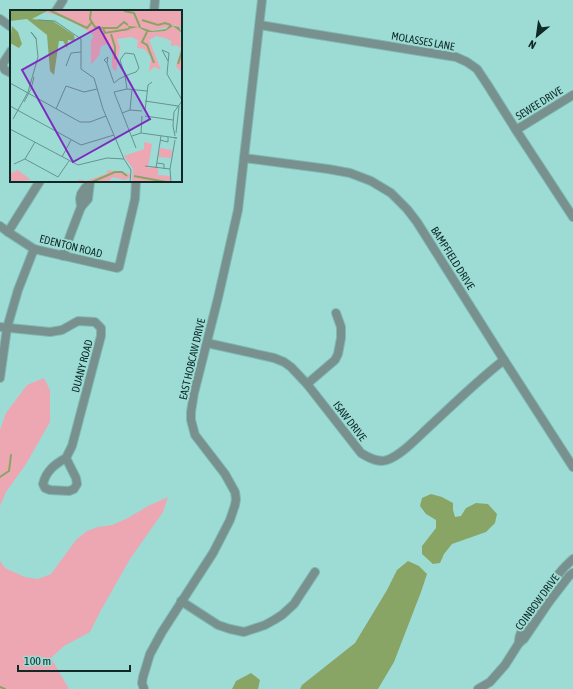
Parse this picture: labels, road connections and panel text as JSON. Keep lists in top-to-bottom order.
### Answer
{
  "streets": {
    "street": [
      "MOLASSES LANE",
      "SEWEE DRIVE",
      "EDENTON ROAD",
      "BAMPFIELD DRIVE",
      "EAST HOBCAW DRIVE",
      "DUANY ROAD",
      "ISAW DRIVE",
      "COINBOW DRIVE"
    ]
  },
  "crossings": [
    ["MOLASSES LANE", "SEWEE DRIVE"],
    ["MOLASSES LANE", "EAST HOBCAW DRIVE"],
    ["BAMPFIELD DRIVE", "EAST HOBCAW DRIVE"],
    ["BAMPFIELD DRIVE", "ISAW DRIVE"],
    ["EAST HOBCAW DRIVE", "ISAW DRIVE"]
  ],
  "scale_bar": "100 m",
  "north": "bottom left"
}
